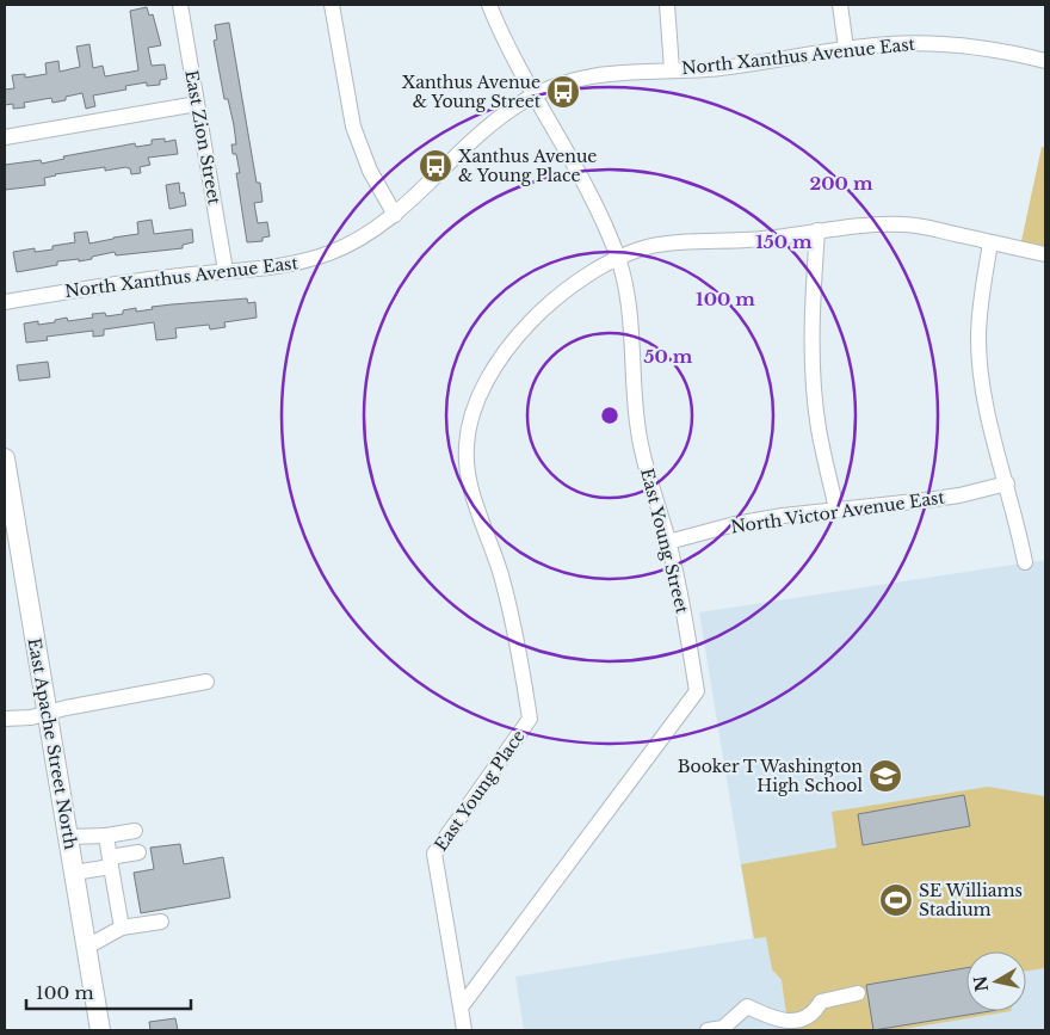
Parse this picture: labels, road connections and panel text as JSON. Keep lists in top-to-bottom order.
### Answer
{
  "streets": {
    "main road": ["East Apache Street North"],
    "street": [
      "North Xanthus Avenue East",
      "East Zion Street",
      "North Victor Avenue East",
      "East Young Street",
      "East Young Place"
    ]
  },
  "crossings": [
    ["North Xanthus Avenue East", "East Zion Street"],
    ["North Xanthus Avenue East", "East Young Street"],
    ["North Victor Avenue East", "East Young Street"],
    ["East Young Street", "East Young Place"]
  ],
  "places": {
    "bus stop": ["Xanthus Avenue & Young Street", "Xanthus Avenue & Young Place"],
    "school or university": ["Booker T Washington High School"],
    "sports": ["SE Williams Stadium"]
  },
  "scale_bar": "100 m",
  "north": "left",
  "rings": [
    "200 m",
    "150 m",
    "100 m",
    "50 m"
  ]
}
